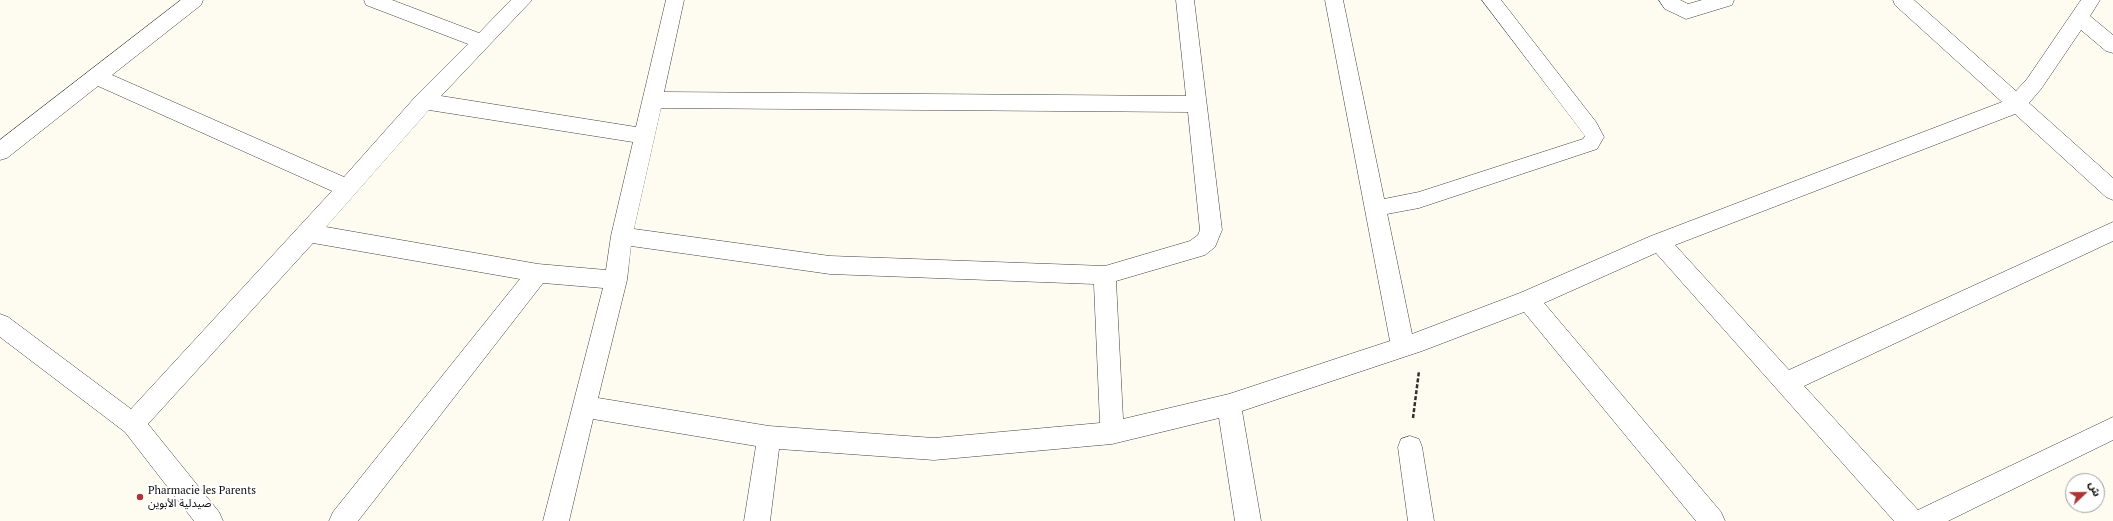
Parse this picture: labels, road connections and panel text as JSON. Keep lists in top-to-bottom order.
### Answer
{
  "places": ["Pharmacie les Parents صيدلية الأبوين"],
  "north": "right"
}
